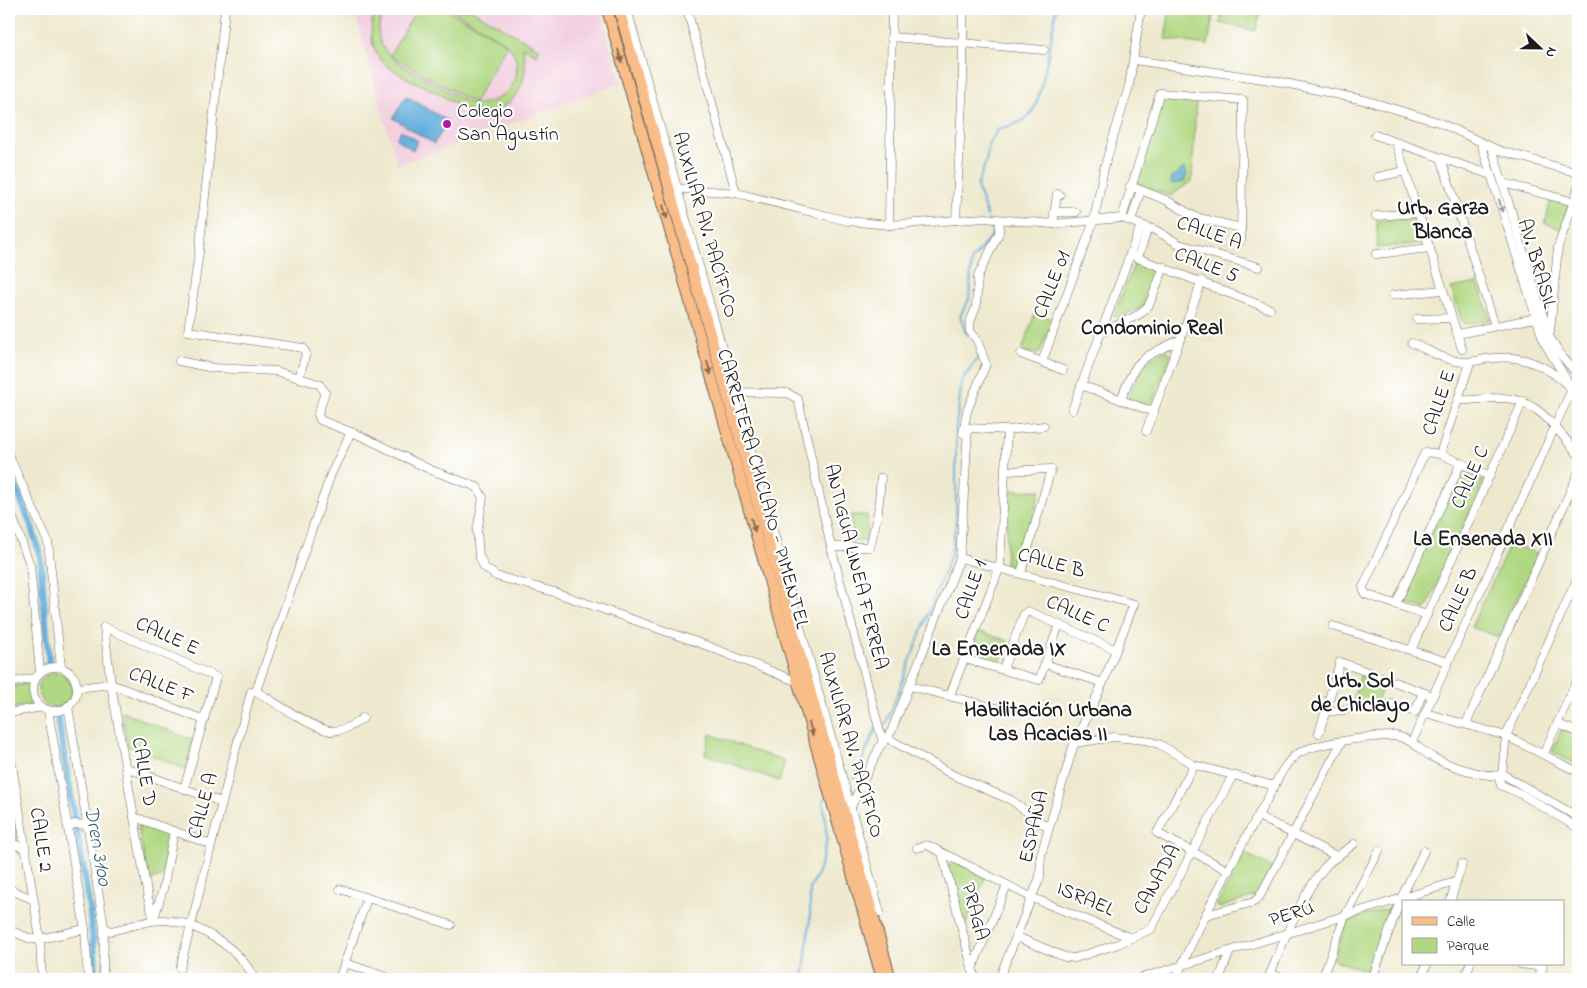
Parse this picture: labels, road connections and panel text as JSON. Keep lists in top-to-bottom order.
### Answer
{
  "streets": {
    "main road": ["CARRETERA CHICLAYO - PIMENTEL"],
    "street": [
      "AUXILIAR AV. PACÍFICO",
      "CALLE A",
      "AV. BRASIL",
      "CALLE 5",
      "CALLE 01",
      "CALLE E",
      "CALLE C",
      "CALLE B",
      "ANTIGUA LINEA FERREA",
      "CALLE 1",
      "CALLE F",
      "CALLE D",
      "ESPAÑA",
      "CALLE 2",
      "CANADÁ",
      "ISRAEL",
      "PRAGA",
      "PERÚ"
    ]
  },
  "crossings": [
    ["AUXILIAR AV. PACÍFICO", "CARRETERA CHICLAYO - PIMENTEL"],
    ["AUXILIAR AV. PACÍFICO", "ANTIGUA LINEA FERREA"],
    ["AV. BRASIL", "CALLE B"],
    ["CALLE E", "CALLE F"],
    ["CALLE E", "CALLE D"],
    ["CALLE C", "ESPAÑA"],
    ["CARRETERA CHICLAYO - PIMENTEL", "ANTIGUA LINEA FERREA"],
    ["CALLE B", "CALLE 1"],
    ["CALLE B", "ESPAÑA"],
    ["CALLE F", "CALLE D"],
    ["ESPAÑA", "CANADÁ"],
    ["ESPAÑA", "ISRAEL"],
    ["CANADÁ", "ISRAEL"],
    ["ISRAEL", "PRAGA"]
  ],
  "districts": [
    "Urb. Garza Blanca",
    "Condominio Real",
    "La Ensenada XII",
    "La Ensenada IX",
    "Urb. Sol de Chiclayo",
    "Habilitación Urbana Las Acacias II"
  ],
  "water": ["Dren 3100"],
  "places": ["Colegio San Agustín"],
  "legend": ["Calle", "Parque"],
  "north": "right"
}
